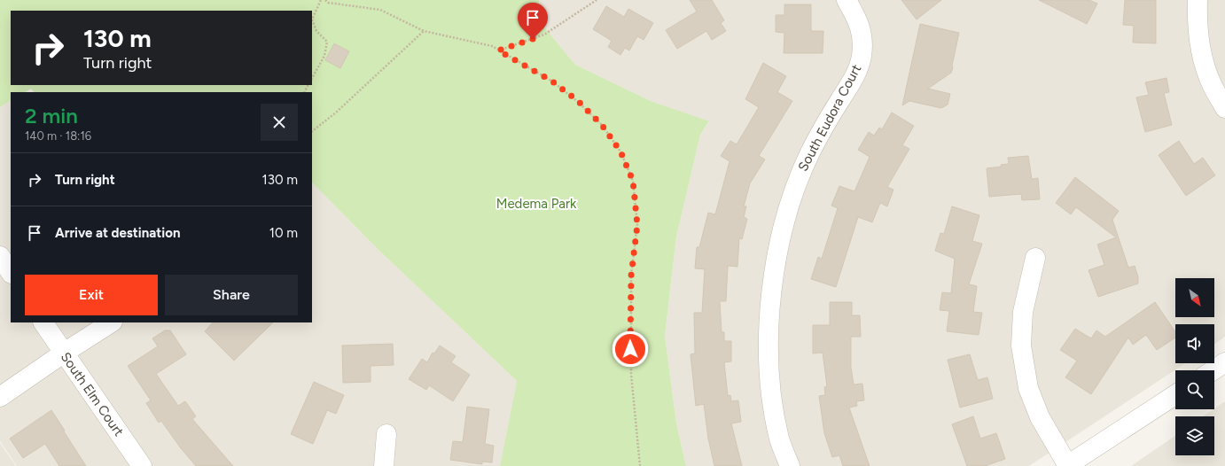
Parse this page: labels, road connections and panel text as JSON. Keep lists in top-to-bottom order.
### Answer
{
  "streets": {
    "street": ["South Eudora Court", "South Elm Court"]
  },
  "parks": ["Medema Park"],
  "north": "bottom right",
  "page": {
    "turn": ["130 m", "Turn right"],
    "heading": ["2 min", "140 m · 18:16"],
    "list": [
      {
        "name": "Turn right",
        "value": "130 m"
      },
      {
        "name": "Arrive at destination",
        "value": "10 m"
      }
    ],
    "buttons": ["Exit", "Share"]
  }
}
